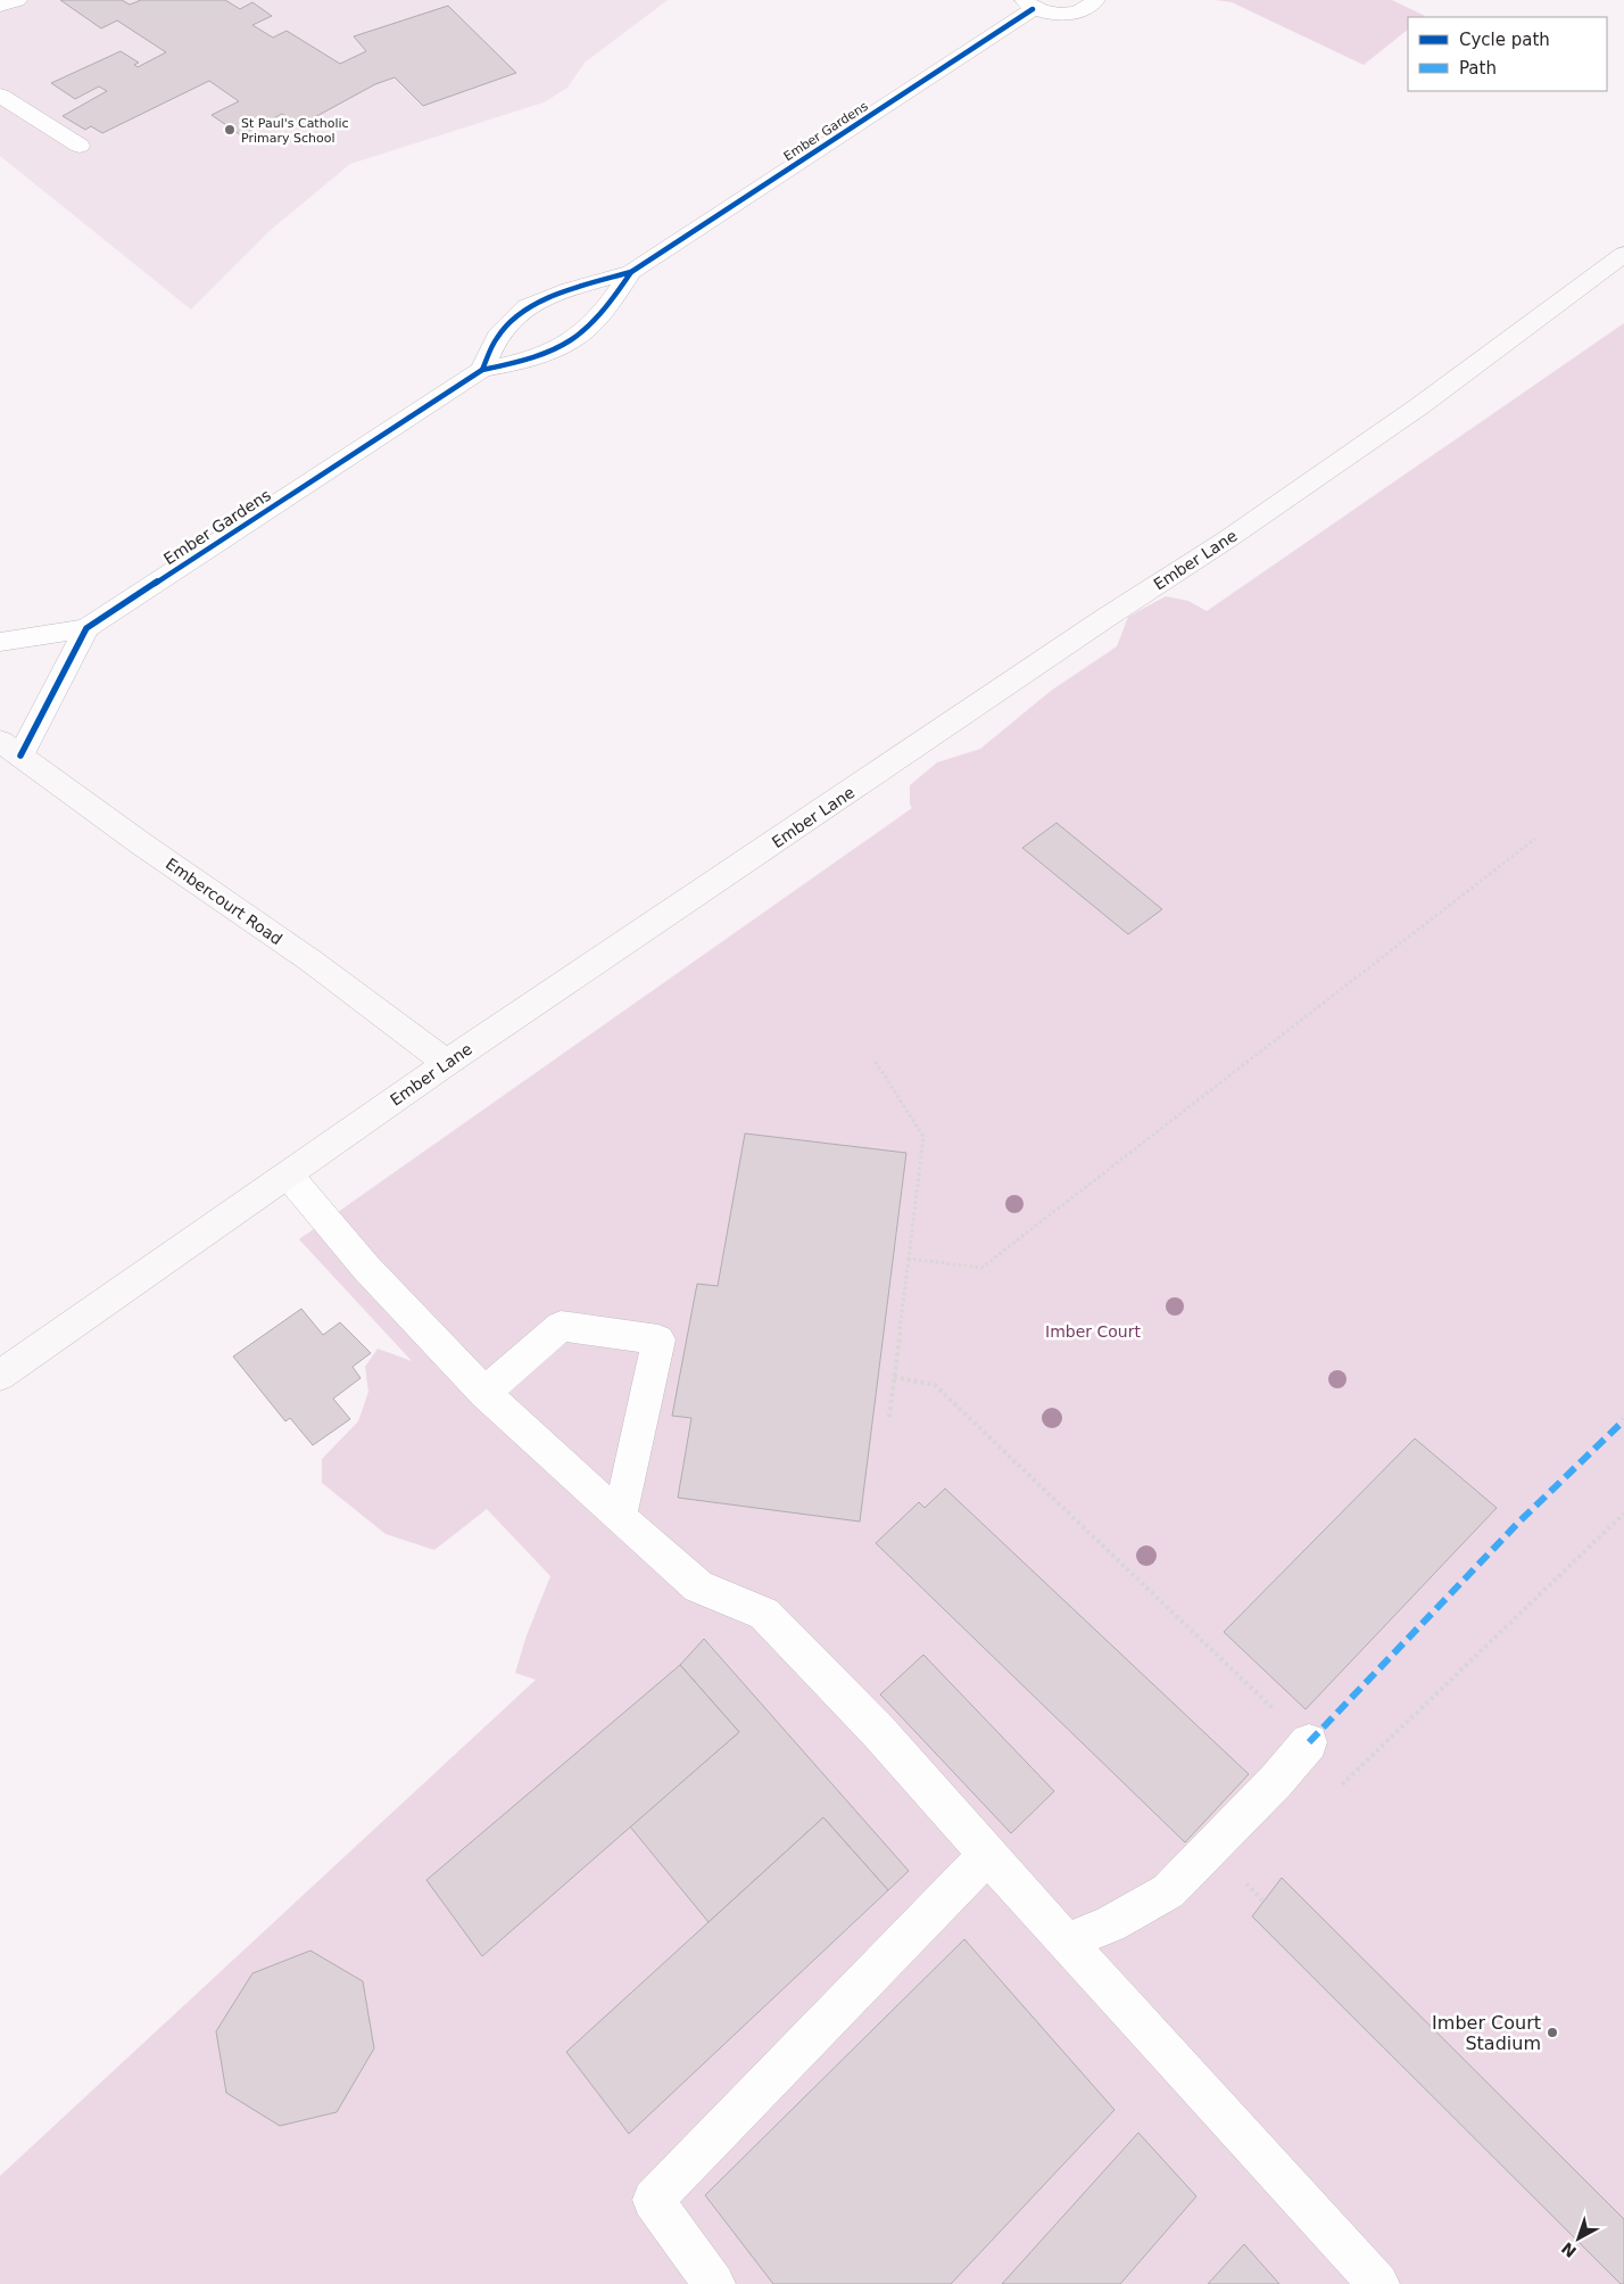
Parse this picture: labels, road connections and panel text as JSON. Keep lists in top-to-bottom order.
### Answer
{
  "streets": {
    "main road": ["Ember Lane", "Embercourt Road"],
    "street": ["Ember Gardens"]
  },
  "crossings": [
    ["Ember Gardens", "Embercourt Road"],
    ["Ember Lane", "Embercourt Road"]
  ],
  "parks": ["Imber Court"],
  "places": ["St Paul's Catholic Primary School", "Imber Court Stadium"],
  "legend": ["Cycle path", "Path"],
  "north": "bottom left"
}
